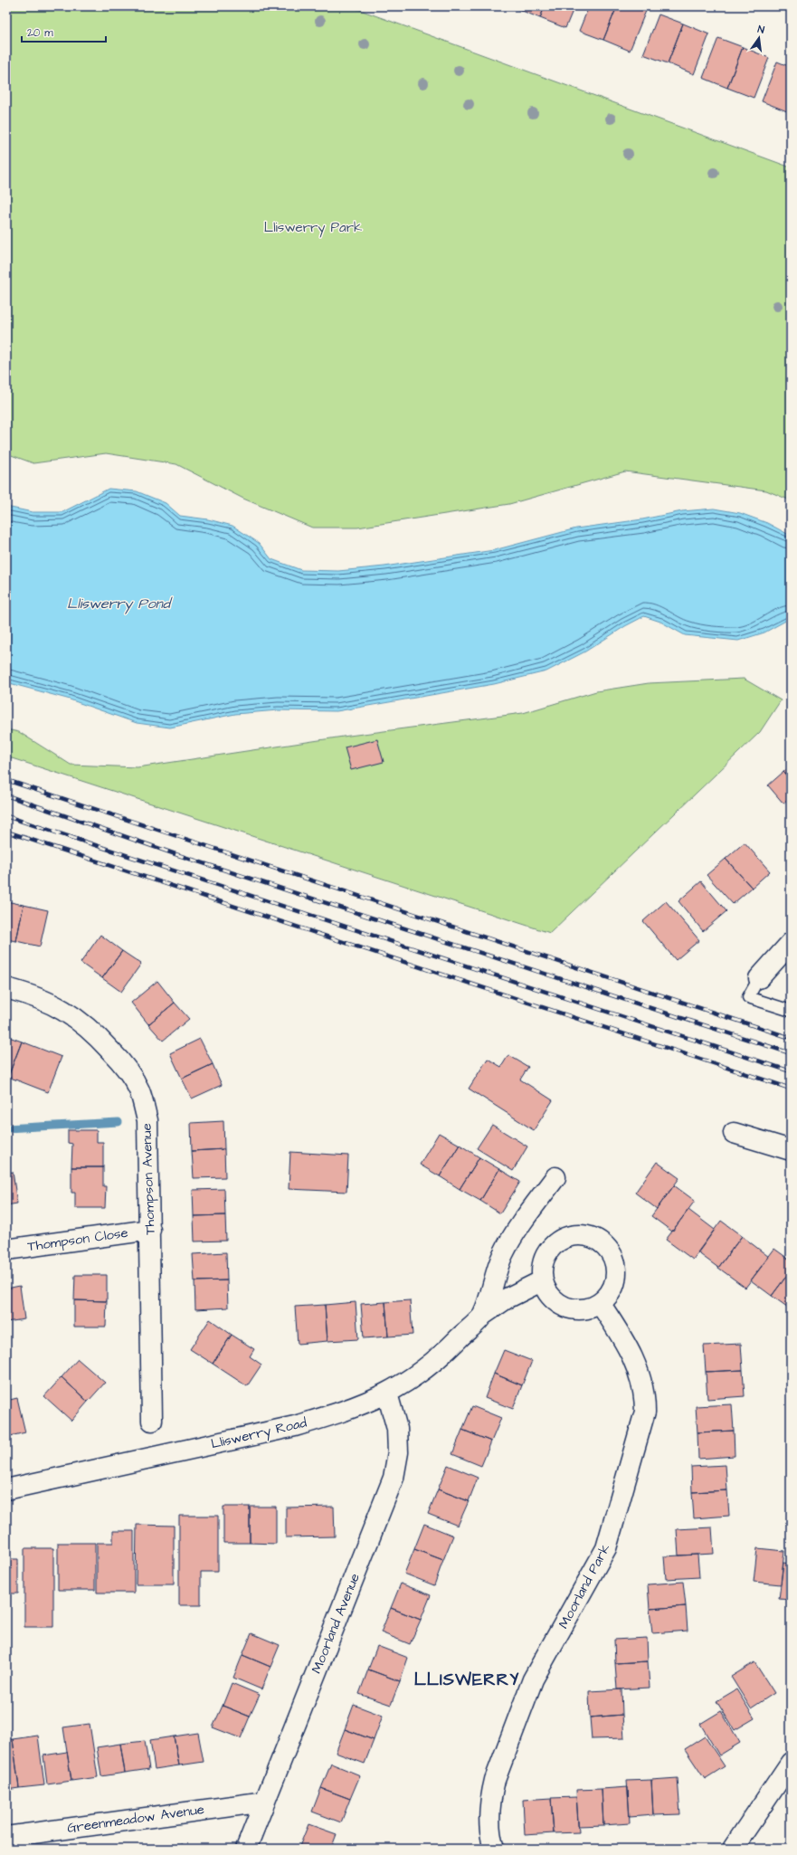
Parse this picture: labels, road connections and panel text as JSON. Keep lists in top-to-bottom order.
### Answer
{
  "streets": {
    "street": [
      "Thompson Avenue",
      "Thompson Close",
      "Lliswerry Road",
      "Moorland Park",
      "Moorland Avenue",
      "Greenmeadow Avenue"
    ]
  },
  "crossings": [
    ["Thompson Avenue", "Thompson Close"],
    ["Lliswerry Road", "Moorland Park"],
    ["Lliswerry Road", "Moorland Avenue"],
    ["Moorland Avenue", "Greenmeadow Avenue"]
  ],
  "districts": ["LLISWERRY"],
  "water": ["Lliswerry Pond"],
  "parks": ["Lliswerry Park"],
  "scale_bar": "20 m",
  "north": "top"
}
